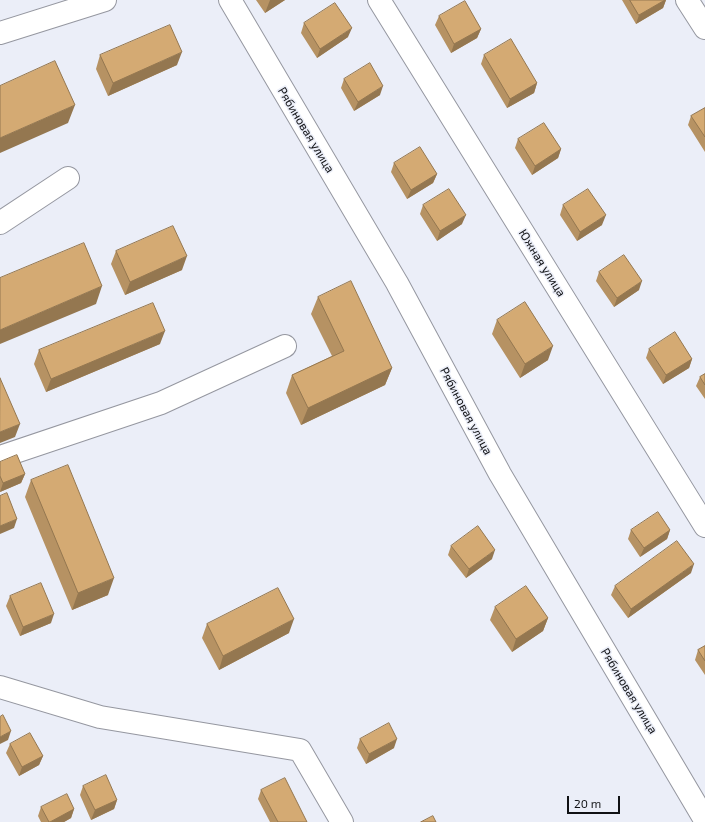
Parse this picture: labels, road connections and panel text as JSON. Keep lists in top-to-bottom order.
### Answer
{
  "streets": {
    "street": ["Рябиновая улица", "Южная улица"]
  },
  "scale_bar": "20 m"
}
